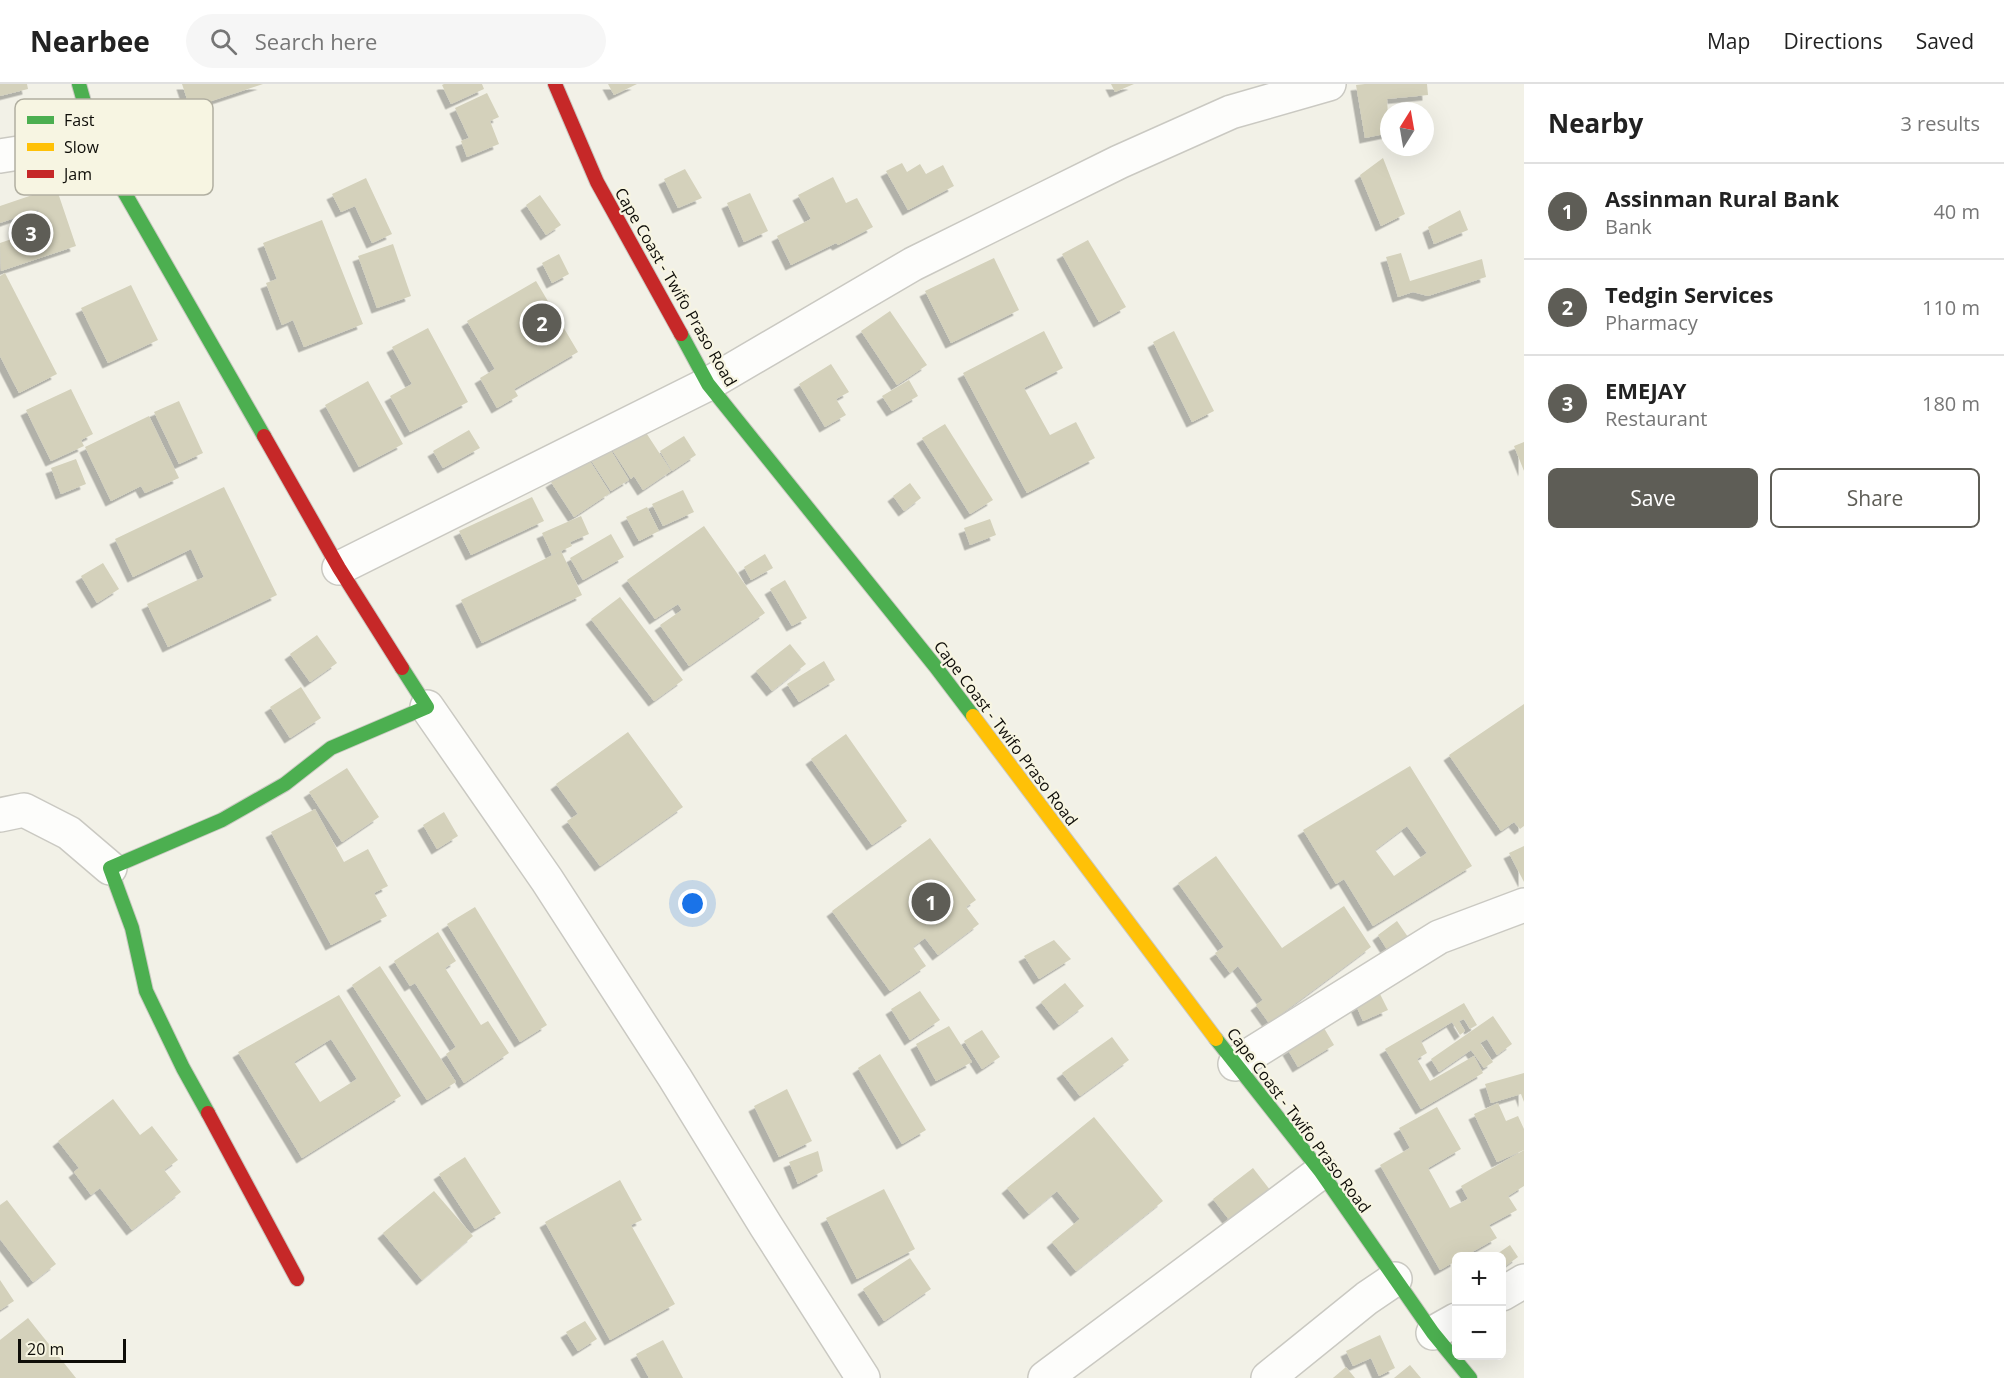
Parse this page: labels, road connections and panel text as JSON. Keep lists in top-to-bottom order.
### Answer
{
  "streets": {
    "main road": ["Cape Coast - Twifo Praso Road"]
  },
  "legend": ["Fast", "Slow", "Jam"],
  "scale_bar": "20 m",
  "north": "top",
  "page": {
    "header": "Nearbee",
    "search": "Search here",
    "nav": ["Map", "Directions", "Saved"],
    "heading": ["Nearby", "3 results"],
    "list": [
      {
        "mark": "1",
        "name": "Assinman Rural Bank",
        "note": "Bank",
        "value": "40 m"
      },
      {
        "mark": "2",
        "name": "Tedgin Services",
        "note": "Pharmacy",
        "value": "110 m"
      },
      {
        "mark": "3",
        "name": "EMEJAY",
        "note": "Restaurant",
        "value": "180 m"
      }
    ],
    "pins": ["3", "2", "1"],
    "buttons": ["Save", "Share"],
    "map_buttons": ["+", "−"],
    "scale": "20 m"
  }
}
